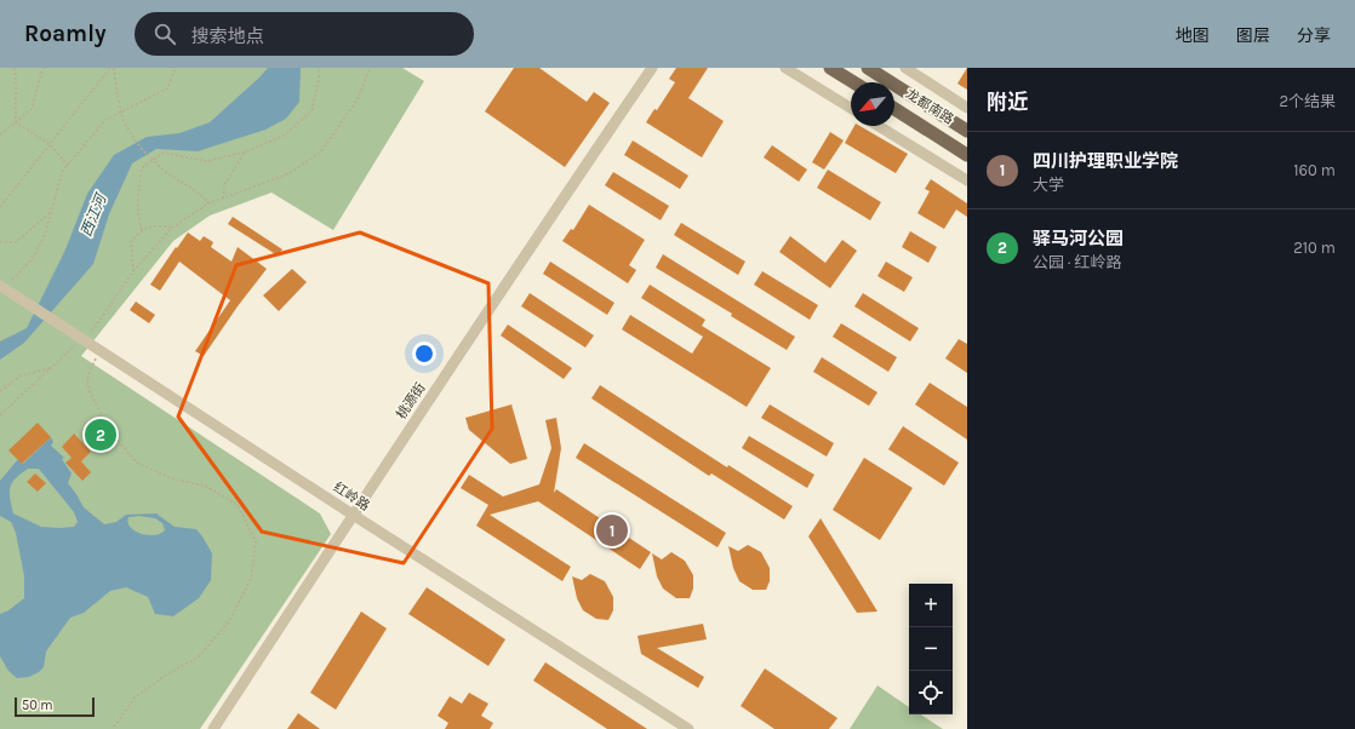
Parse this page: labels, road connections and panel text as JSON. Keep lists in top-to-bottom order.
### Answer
{
  "streets": {
    "main road": ["龙都南路"],
    "street": ["桃源街", "红岭路"]
  },
  "crossings": [
    ["桃源街", "红岭路"]
  ],
  "water": ["西江河"],
  "scale_bar": "50 m",
  "north": "bottom left",
  "page": {
    "header": "Roamly",
    "search": "搜索地点",
    "nav": ["地图", "图层", "分享"],
    "heading": ["附近", "2个结果"],
    "list": [
      {
        "mark": "1",
        "name": "四川护理职业学院",
        "note": "大学",
        "value": "160 m"
      },
      {
        "mark": "2",
        "name": "驿马河公园",
        "note": "公园 · 红岭路",
        "value": "210 m"
      }
    ],
    "pins": ["2", "1"],
    "map_buttons": ["+", "−"],
    "scale": "50 m"
  }
}
